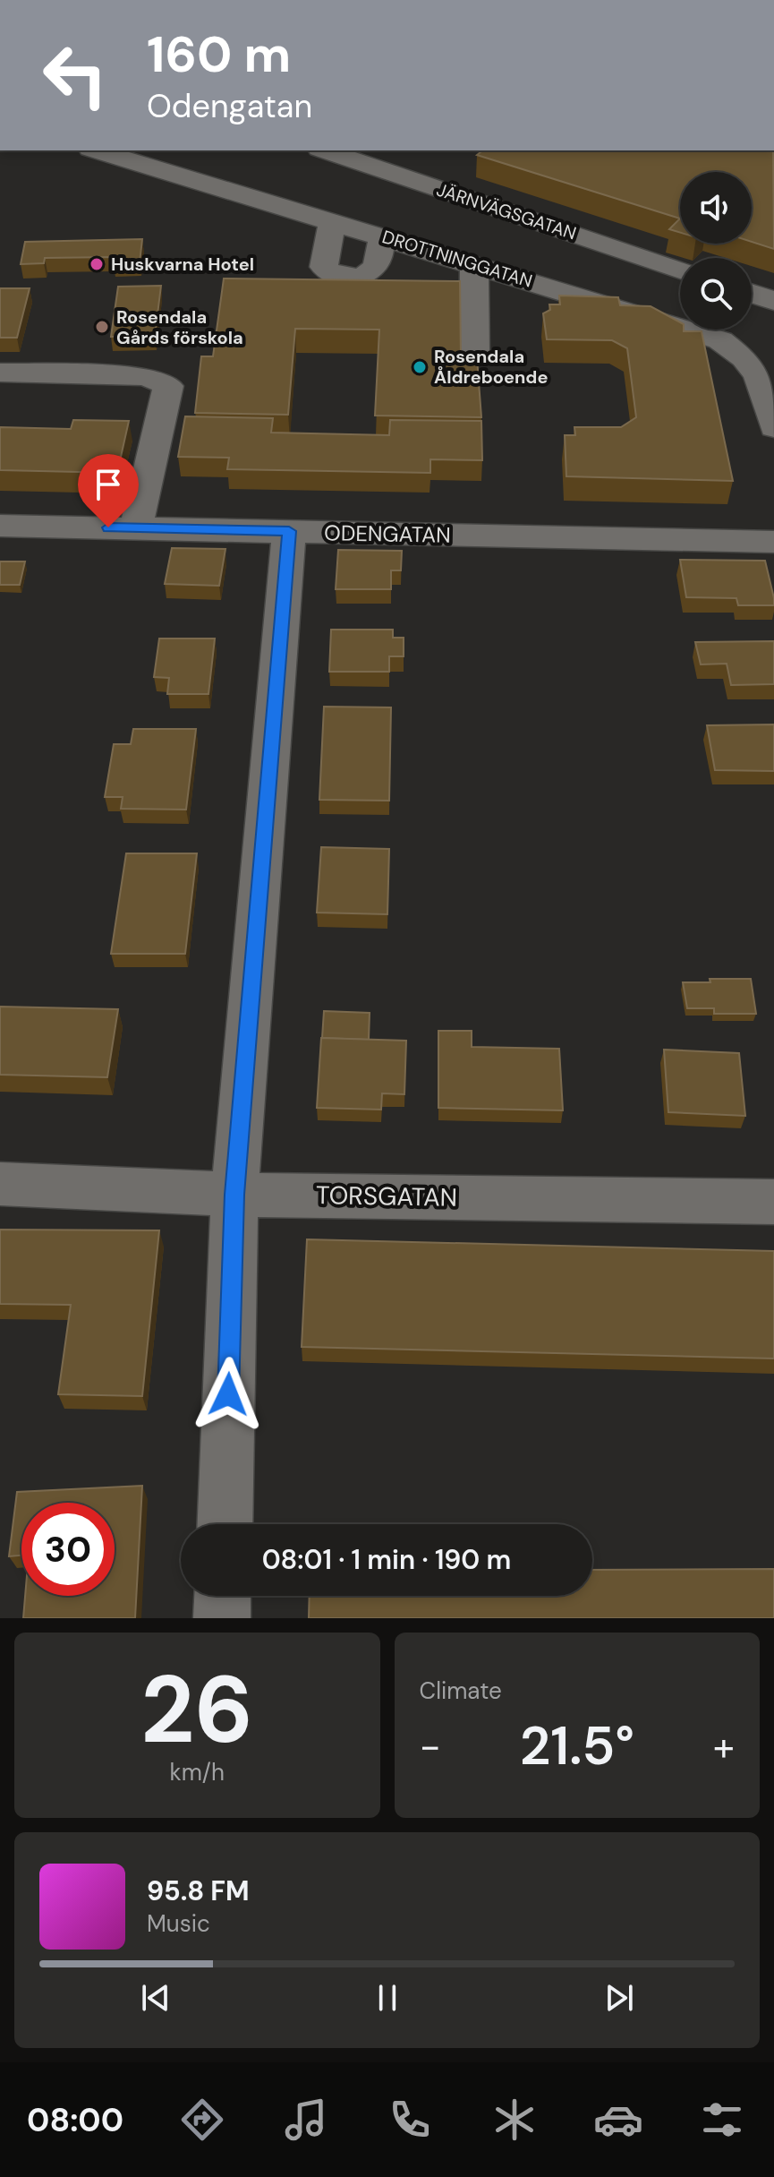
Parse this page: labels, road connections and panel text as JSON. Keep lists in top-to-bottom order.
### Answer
{
  "streets": {
    "street": [
      "JÄRNVÄGSGATAN",
      "DROTTNINGGATAN",
      "ODENGATAN",
      "TORSGATAN"
    ]
  },
  "places": ["Huskvarna Hotel", "Rosendala Gårds förskola", "Rosendala Åldreboende"],
  "page": {
    "turn": ["160 m", "Odengatan"],
    "limit": "30",
    "trip": "08:01 · 1 min · 190 m",
    "tile": [
      ["26", "km/h"],
      "Climate"
    ],
    "heat": ["−", "21.5°", "+"],
    "song": ["95.8 FM", "Music"],
    "tabs": "08:00"
  }
}
